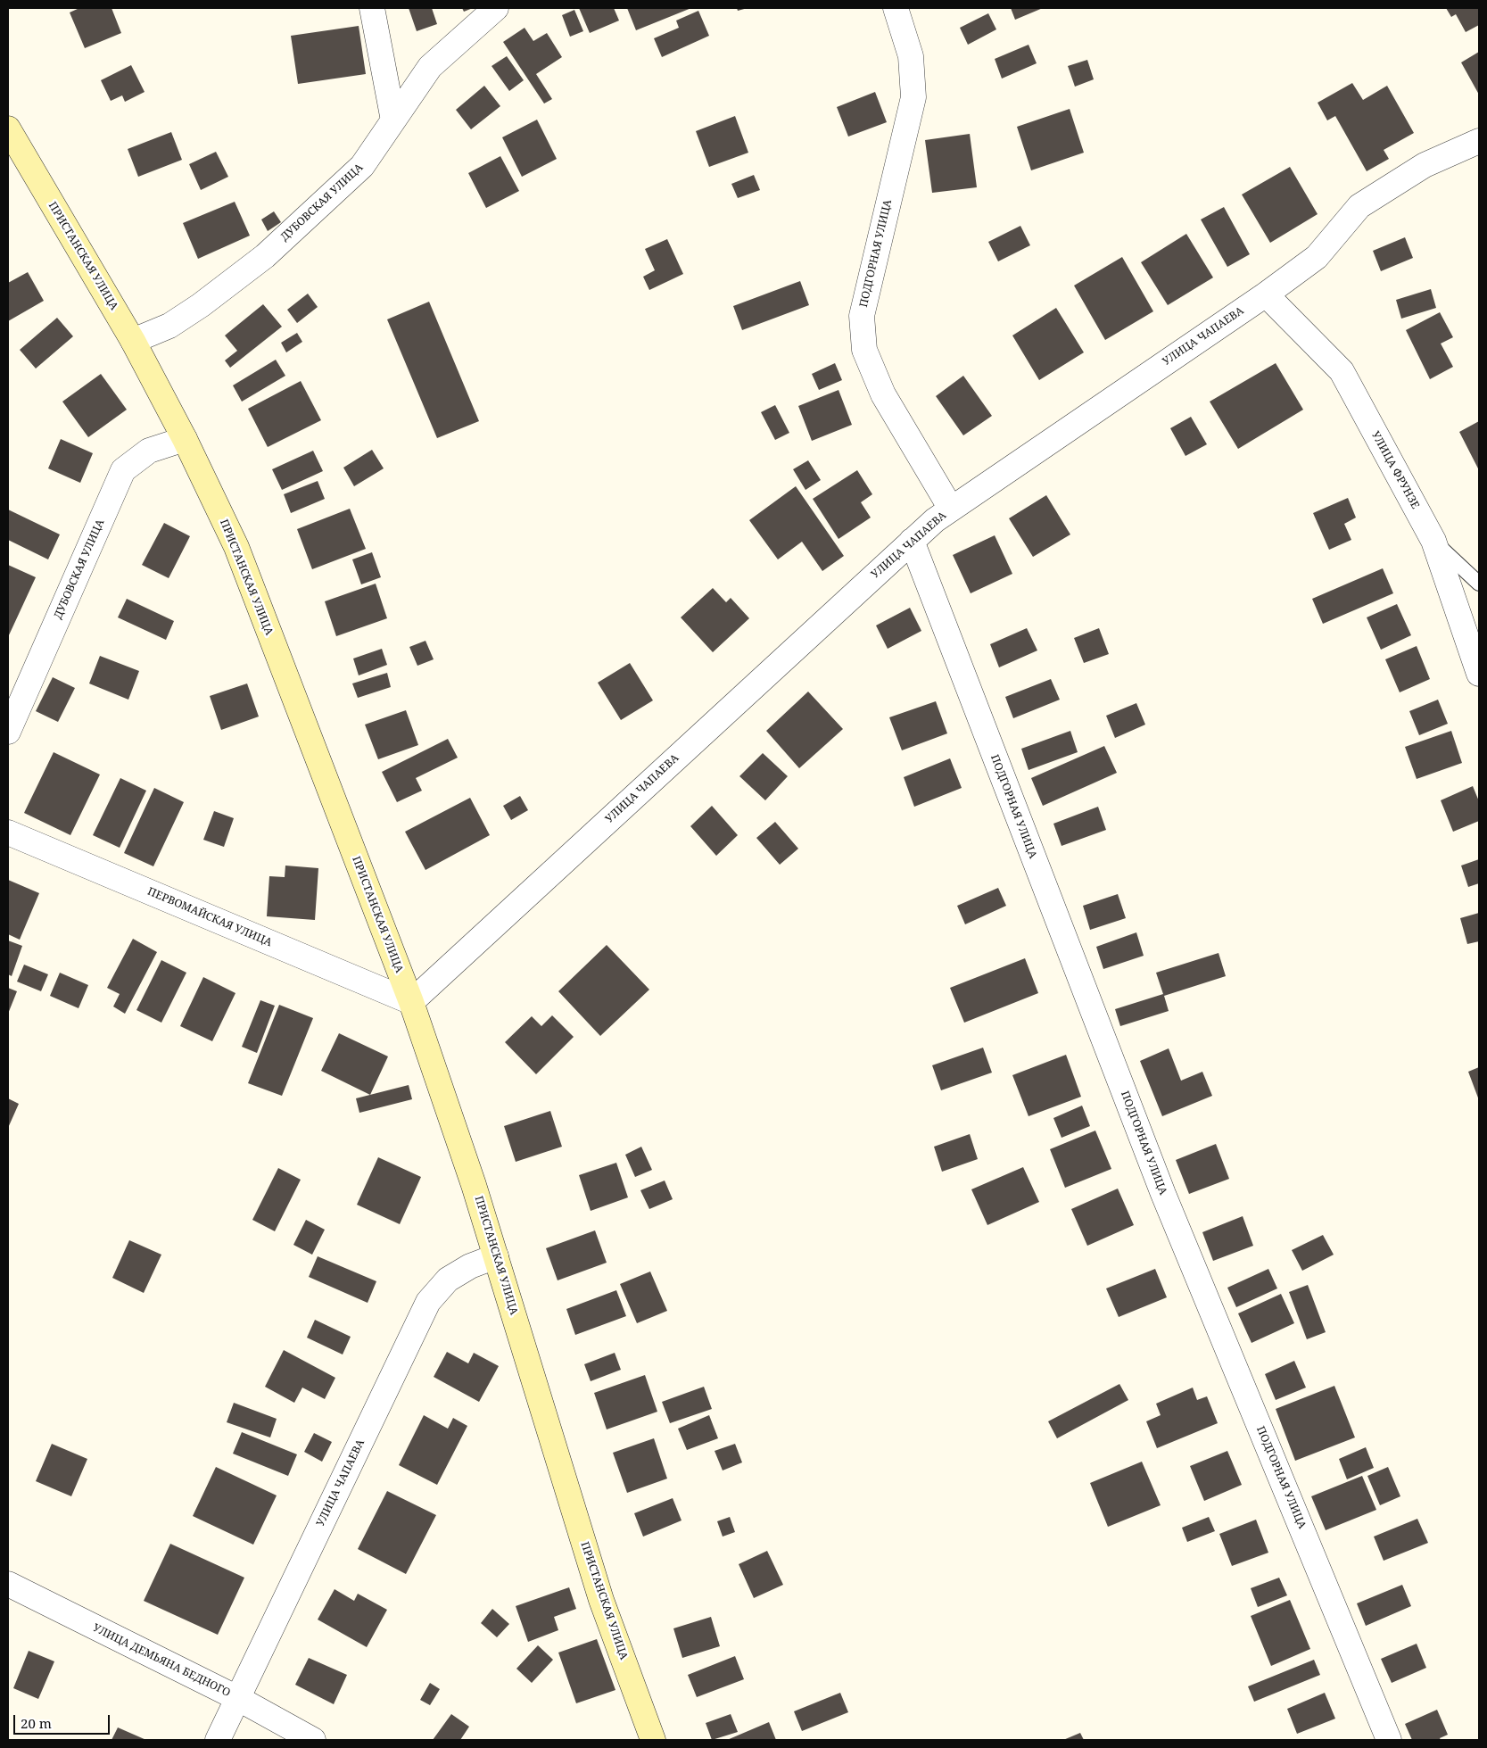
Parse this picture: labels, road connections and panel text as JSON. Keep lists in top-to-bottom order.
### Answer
{
  "streets": {
    "street": [
      "ДУБОВСКАЯ УЛИЦА",
      "ПОДГОРНАЯ УЛИЦА",
      "ПРИСТАНСКАЯ УЛИЦА",
      "УЛИЦА ЧАПАЕВА",
      "УЛИЦА ФРУНЗЕ",
      "ПЕРВОМАЙСКАЯ УЛИЦА",
      "УЛИЦА ДЕМЬЯНА БЕДНОГО"
    ]
  },
  "crossings": [
    ["ДУБОВСКАЯ УЛИЦА", "ПРИСТАНСКАЯ УЛИЦА"],
    ["ПОДГОРНАЯ УЛИЦА", "УЛИЦА ЧАПАЕВА"],
    ["ПРИСТАНСКАЯ УЛИЦА", "УЛИЦА ЧАПАЕВА"],
    ["ПРИСТАНСКАЯ УЛИЦА", "ПЕРВОМАЙСКАЯ УЛИЦА"],
    ["УЛИЦА ЧАПАЕВА", "УЛИЦА ФРУНЗЕ"],
    ["УЛИЦА ЧАПАЕВА", "ПЕРВОМАЙСКАЯ УЛИЦА"],
    ["УЛИЦА ЧАПАЕВА", "УЛИЦА ДЕМЬЯНА БЕДНОГО"]
  ],
  "scale_bar": "20 m"
}
